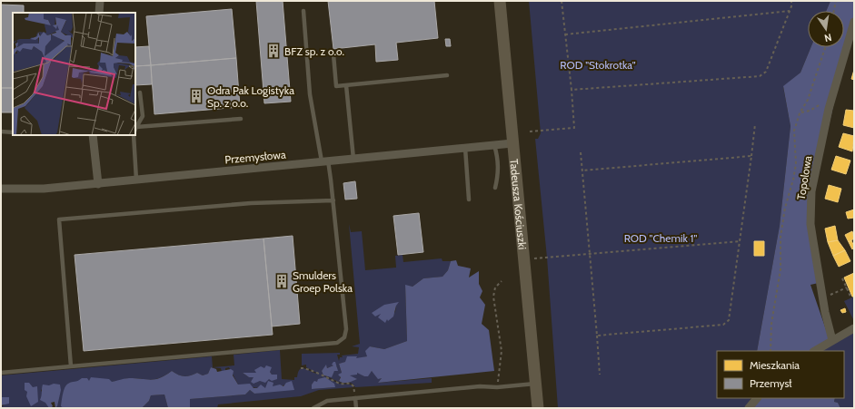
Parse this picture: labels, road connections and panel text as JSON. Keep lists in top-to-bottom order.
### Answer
{
  "streets": {
    "main road": ["Tadeusza Kościuszki"],
    "street": ["Przemysłowa", "Topolowa"]
  },
  "crossings": [
    ["Przemysłowa", "Tadeusza Kościuszki"]
  ],
  "parks": ["ROD \"Stokrotka\"", "ROD \"Chemik 1\""],
  "places": {
    "building": ["BFZ sp. z o.o.", "Odra Pak Logistyka Sp. z o.o.", "Smulders Groep Polska"]
  },
  "legend": ["Mieszkania", "Przemysł"],
  "north": "bottom"
}
